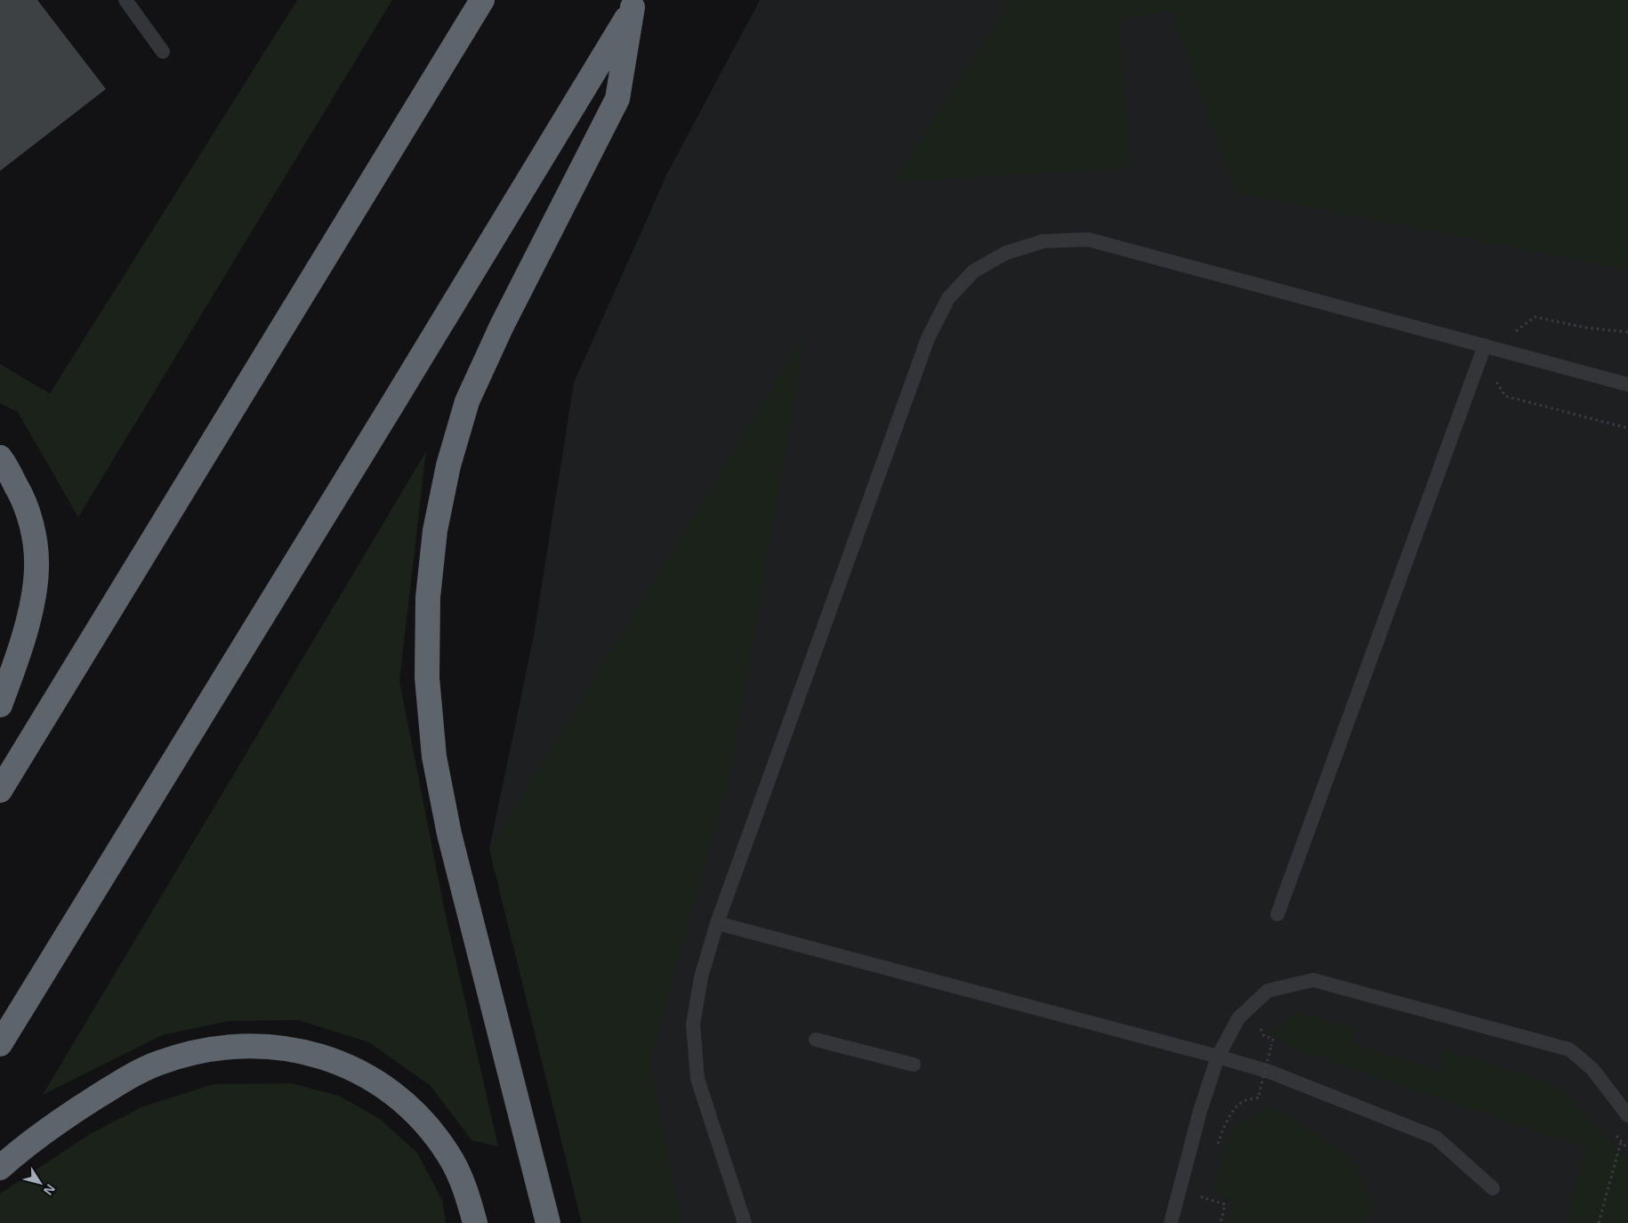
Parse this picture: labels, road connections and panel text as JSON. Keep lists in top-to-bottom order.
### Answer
{
  "north": "bottom right"
}
